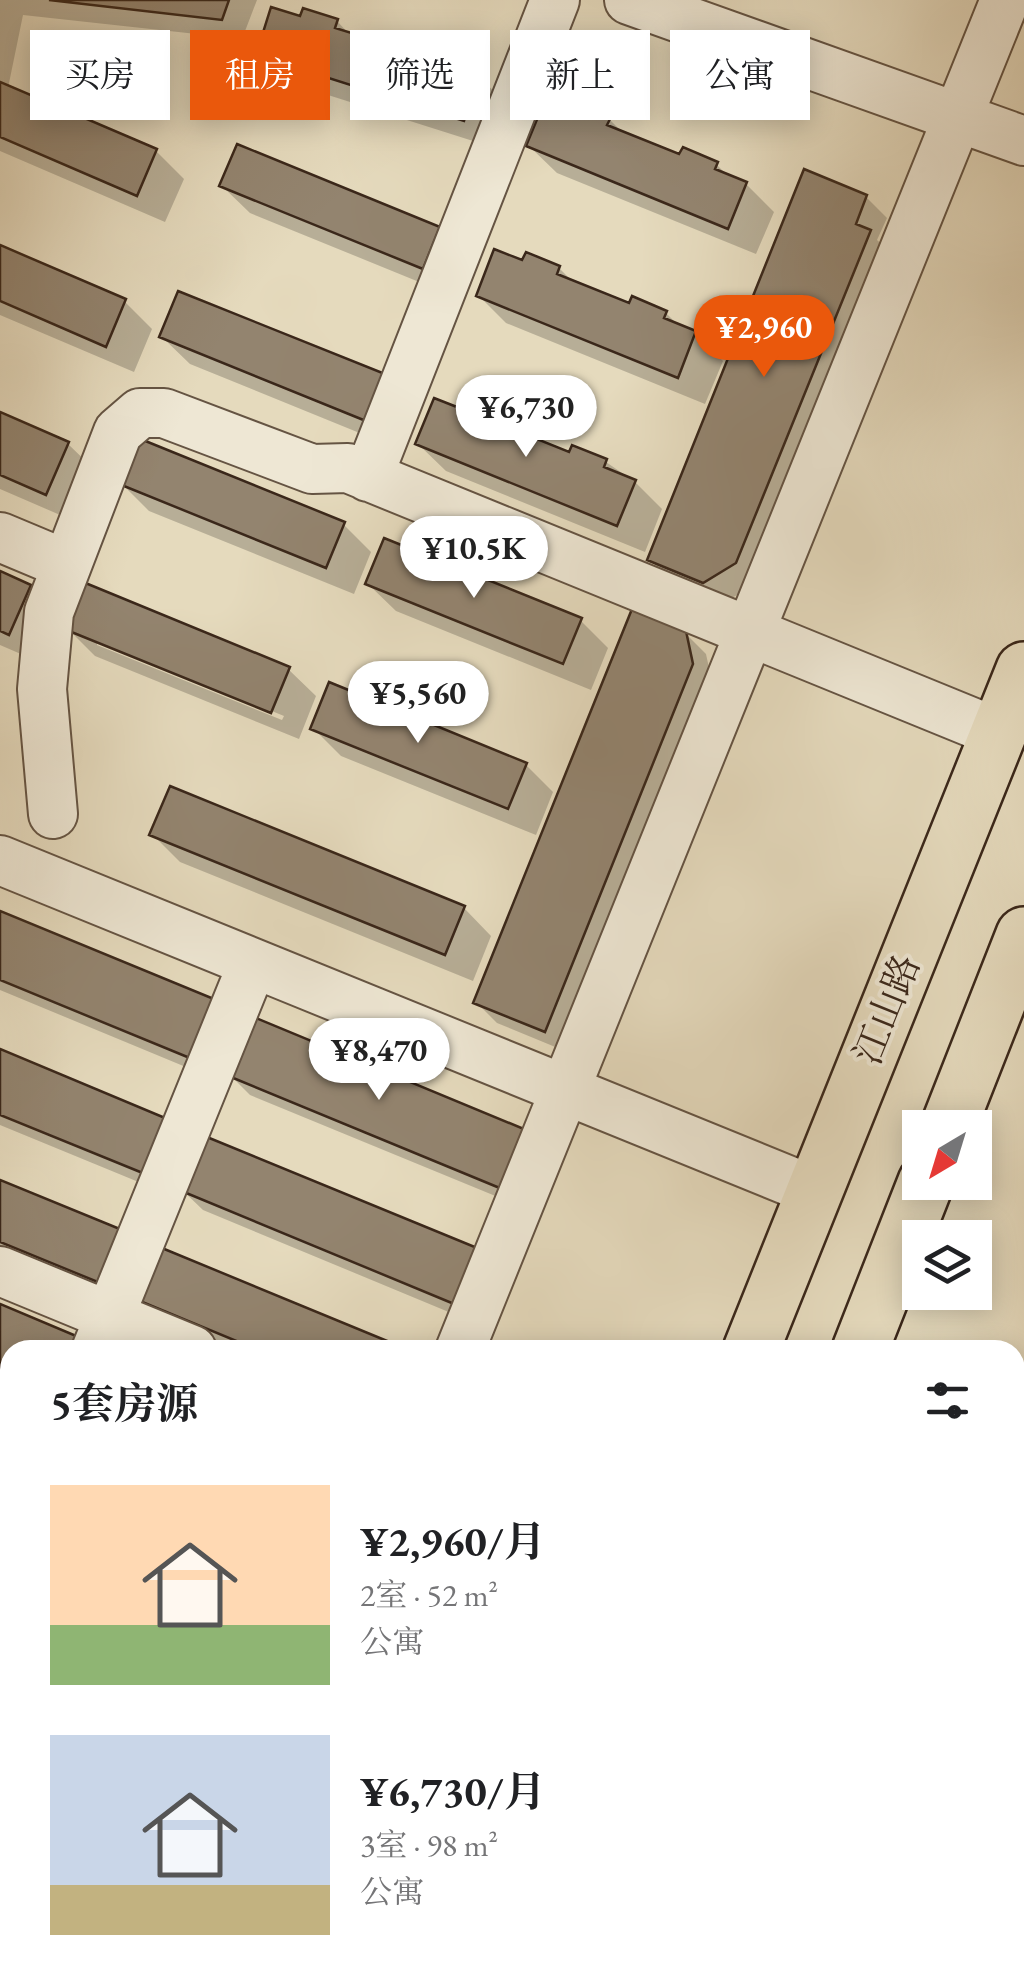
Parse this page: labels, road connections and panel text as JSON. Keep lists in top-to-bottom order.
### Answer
{
  "streets": {
    "main road": ["江山路"]
  },
  "north": "bottom left",
  "page": {
    "chip": [
      "买房",
      "租房",
      "筛选",
      "新上",
      "公寓"
    ],
    "price": [
      "¥2,960",
      "¥6,730",
      "¥10.5K",
      "¥5,560",
      "¥8,470"
    ],
    "heading": "5套房源",
    "list": [
      {
        "name": "¥2,960/月",
        "note": "2室 · 52 m² · 公寓"
      },
      {
        "name": "¥6,730/月",
        "note": "3室 · 98 m² · 公寓"
      }
    ]
  }
}
